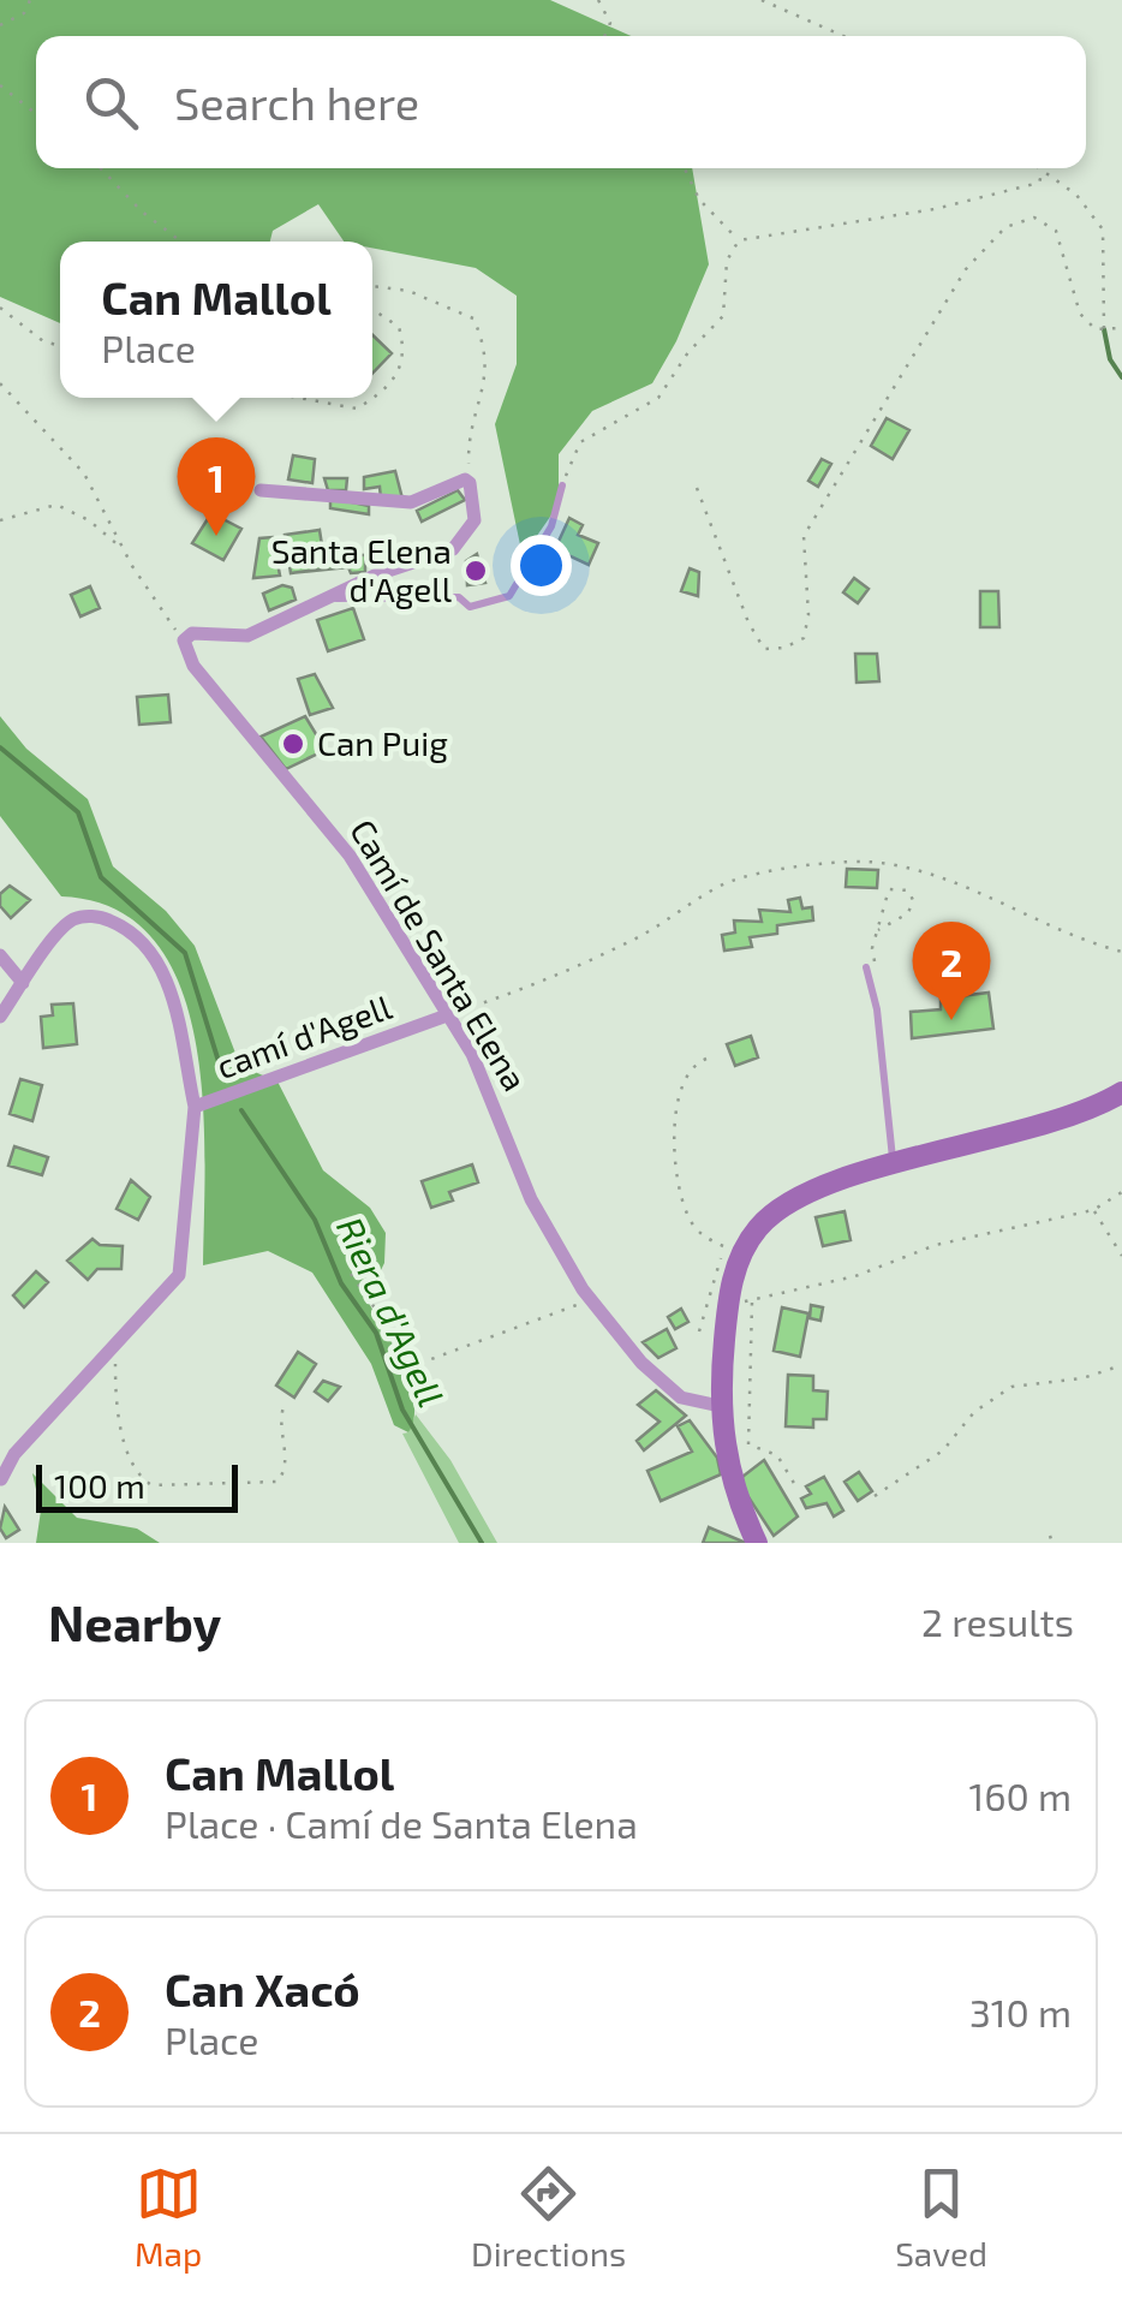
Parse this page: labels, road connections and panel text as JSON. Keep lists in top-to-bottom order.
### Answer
{
  "streets": {
    "street": ["Camí de Santa Elena", "camí d'Agell"]
  },
  "crossings": [
    ["Camí de Santa Elena", "camí d'Agell"]
  ],
  "water": ["Riera d'Agell"],
  "places": ["Santa Elena d'Agell", "Can Puig"],
  "scale_bar": "100 m",
  "page": {
    "search": "Search here",
    "popup": ["Can Mallol", "Place"],
    "pins": ["1", "2"],
    "scale": "100 m",
    "heading": ["Nearby", "2 results"],
    "list": [
      {
        "mark": "1",
        "name": "Can Mallol",
        "note": "Place · Camí de Santa Elena",
        "value": "160 m"
      },
      {
        "mark": "2",
        "name": "Can Xacó",
        "note": "Place",
        "value": "310 m"
      }
    ],
    "nav": ["Map", "Directions", "Saved"]
  }
}
